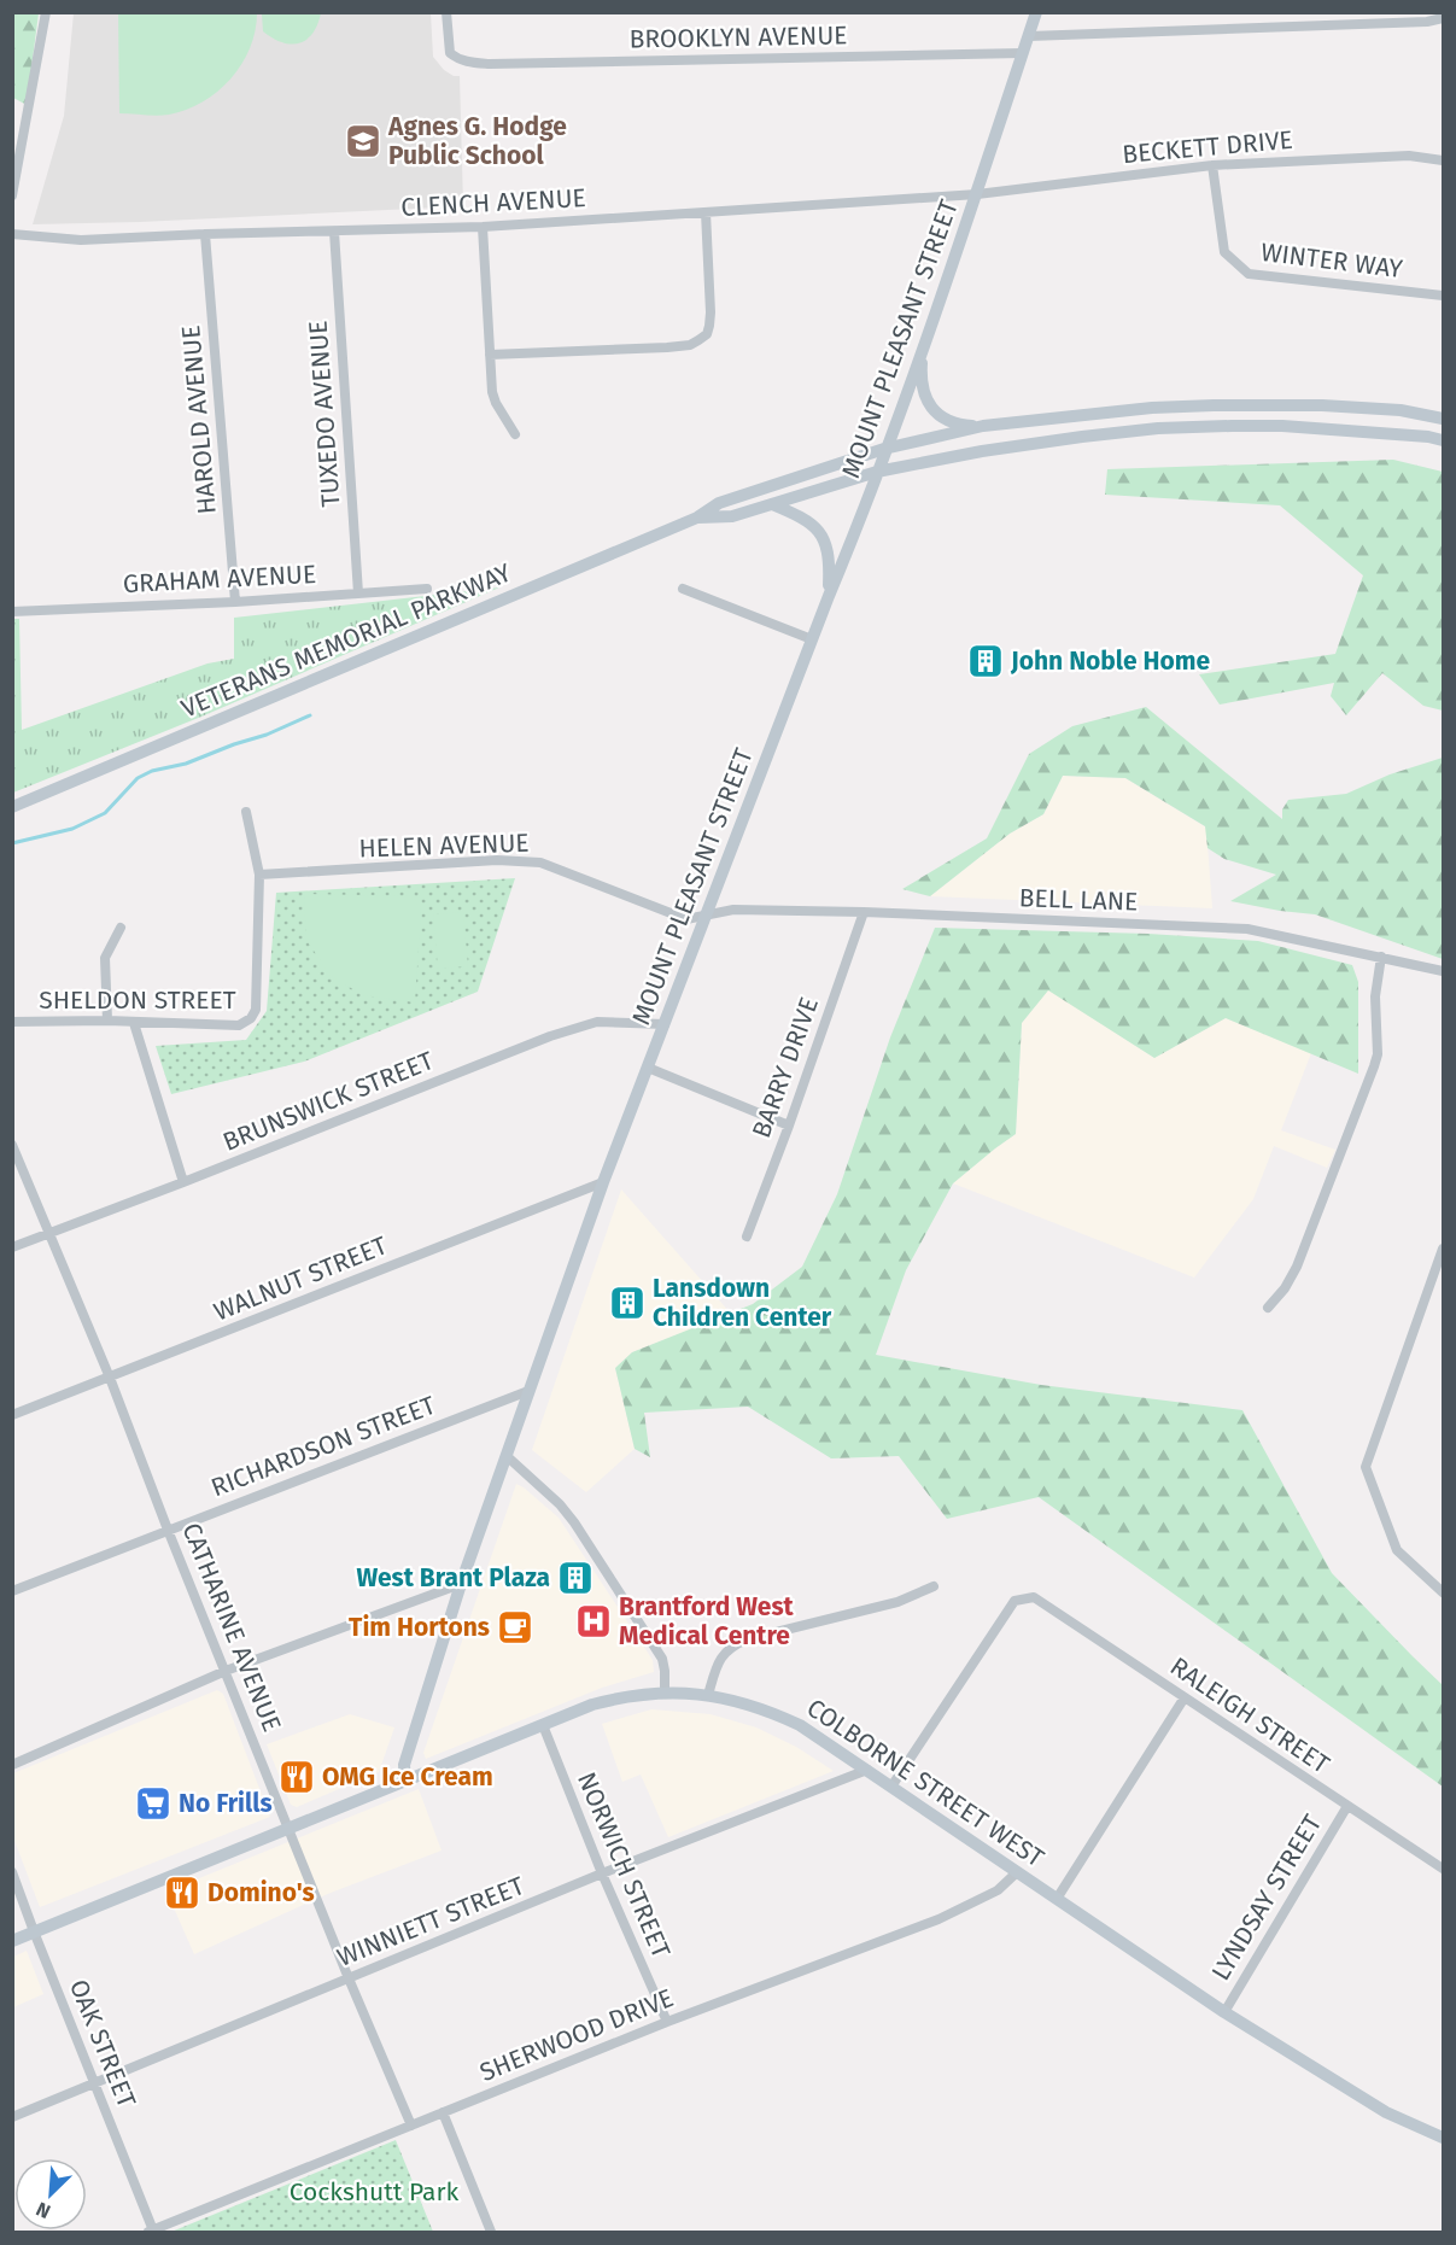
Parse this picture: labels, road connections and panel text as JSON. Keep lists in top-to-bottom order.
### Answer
{
  "streets": {
    "main road": ["MOUNT PLEASANT STREET", "VETERANS MEMORIAL PARKWAY", "COLBORNE STREET WEST"],
    "street": [
      "BROOKLYN AVENUE",
      "BECKETT DRIVE",
      "CLENCH AVENUE",
      "WINTER WAY",
      "TUXEDO AVENUE",
      "HAROLD AVENUE",
      "GRAHAM AVENUE",
      "HELEN AVENUE",
      "BELL LANE",
      "SHELDON STREET",
      "BARRY DRIVE",
      "BRUNSWICK STREET",
      "WALNUT STREET",
      "RICHARDSON STREET",
      "CATHARINE AVENUE",
      "RALEIGH STREET",
      "NORWICH STREET",
      "LYNDSAY STREET",
      "WINNIETT STREET",
      "SHERWOOD DRIVE",
      "OAK STREET"
    ]
  },
  "crossings": [
    ["BROOKLYN AVENUE", "MOUNT PLEASANT STREET"],
    ["BECKETT DRIVE", "CLENCH AVENUE"],
    ["BECKETT DRIVE", "WINTER WAY"],
    ["BECKETT DRIVE", "MOUNT PLEASANT STREET"],
    ["CLENCH AVENUE", "MOUNT PLEASANT STREET"],
    ["CLENCH AVENUE", "TUXEDO AVENUE"],
    ["CLENCH AVENUE", "HAROLD AVENUE"],
    ["MOUNT PLEASANT STREET", "VETERANS MEMORIAL PARKWAY"],
    ["MOUNT PLEASANT STREET", "HELEN AVENUE"],
    ["MOUNT PLEASANT STREET", "BELL LANE"],
    ["MOUNT PLEASANT STREET", "BRUNSWICK STREET"],
    ["MOUNT PLEASANT STREET", "WALNUT STREET"],
    ["MOUNT PLEASANT STREET", "RICHARDSON STREET"],
    ["MOUNT PLEASANT STREET", "COLBORNE STREET WEST"],
    ["TUXEDO AVENUE", "GRAHAM AVENUE"],
    ["HAROLD AVENUE", "GRAHAM AVENUE"],
    ["HELEN AVENUE", "BELL LANE"],
    ["HELEN AVENUE", "SHELDON STREET"],
    ["BELL LANE", "BARRY DRIVE"],
    ["BRUNSWICK STREET", "CATHARINE AVENUE"],
    ["WALNUT STREET", "CATHARINE AVENUE"],
    ["RICHARDSON STREET", "CATHARINE AVENUE"],
    ["CATHARINE AVENUE", "COLBORNE STREET WEST"],
    ["CATHARINE AVENUE", "WINNIETT STREET"],
    ["CATHARINE AVENUE", "SHERWOOD DRIVE"],
    ["RALEIGH STREET", "COLBORNE STREET WEST"],
    ["RALEIGH STREET", "LYNDSAY STREET"],
    ["COLBORNE STREET WEST", "NORWICH STREET"],
    ["COLBORNE STREET WEST", "LYNDSAY STREET"],
    ["COLBORNE STREET WEST", "WINNIETT STREET"],
    ["COLBORNE STREET WEST", "SHERWOOD DRIVE"],
    ["COLBORNE STREET WEST", "OAK STREET"],
    ["NORWICH STREET", "WINNIETT STREET"],
    ["NORWICH STREET", "SHERWOOD DRIVE"],
    ["WINNIETT STREET", "OAK STREET"],
    ["SHERWOOD DRIVE", "OAK STREET"]
  ],
  "parks": ["Cockshutt Park"],
  "places": {
    "school or university": ["Agnes G. Hodge Public School"],
    "building": ["John Noble Home", "Lansdown Children Center", "West Brant Plaza"],
    "hospital": ["Brantford West Medical Centre"],
    "cafe": ["Tim Hortons"],
    "restaurant": ["OMG Ice Cream", "Domino's"],
    "supermarket": ["No Frills"]
  },
  "north": "bottom left"
}
